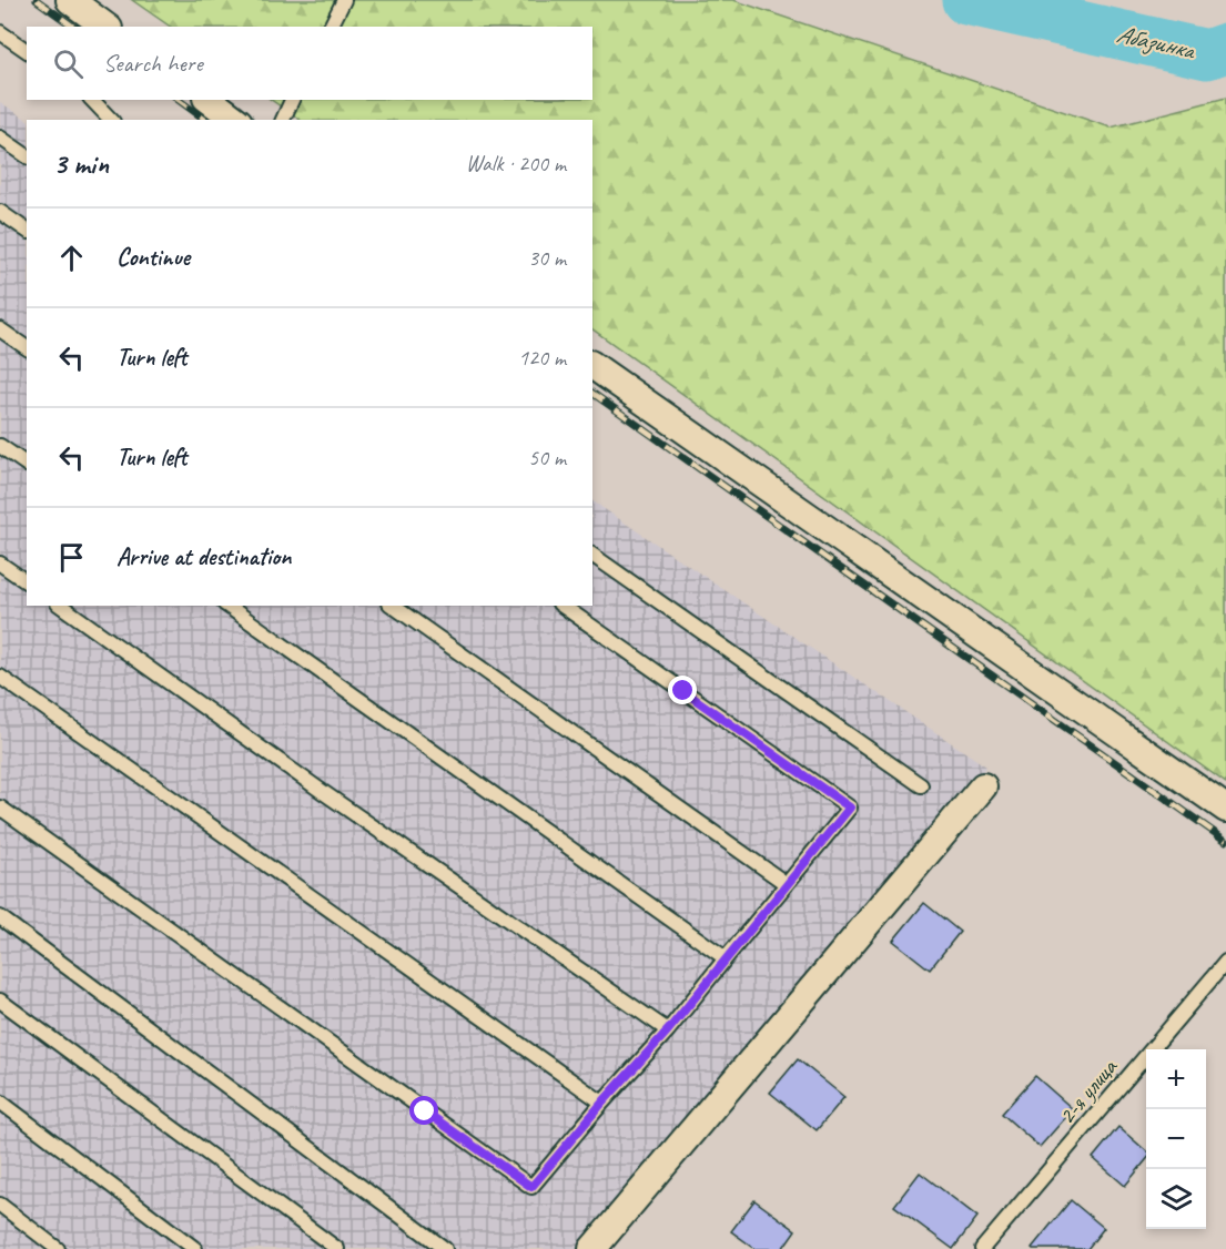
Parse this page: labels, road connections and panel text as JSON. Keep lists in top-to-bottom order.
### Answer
{
  "streets": {
    "lane": ["2-я улица"]
  },
  "water": ["Абазинка"],
  "page": {
    "search": "Search here",
    "heading": ["3 min", "Walk · 200 m"],
    "list": [
      ["Continue", "30 m"],
      ["Turn left", "120 m"],
      ["Turn left", "50 m"],
      "Arrive at destination"
    ],
    "map_buttons": ["+", "−"]
  }
}
